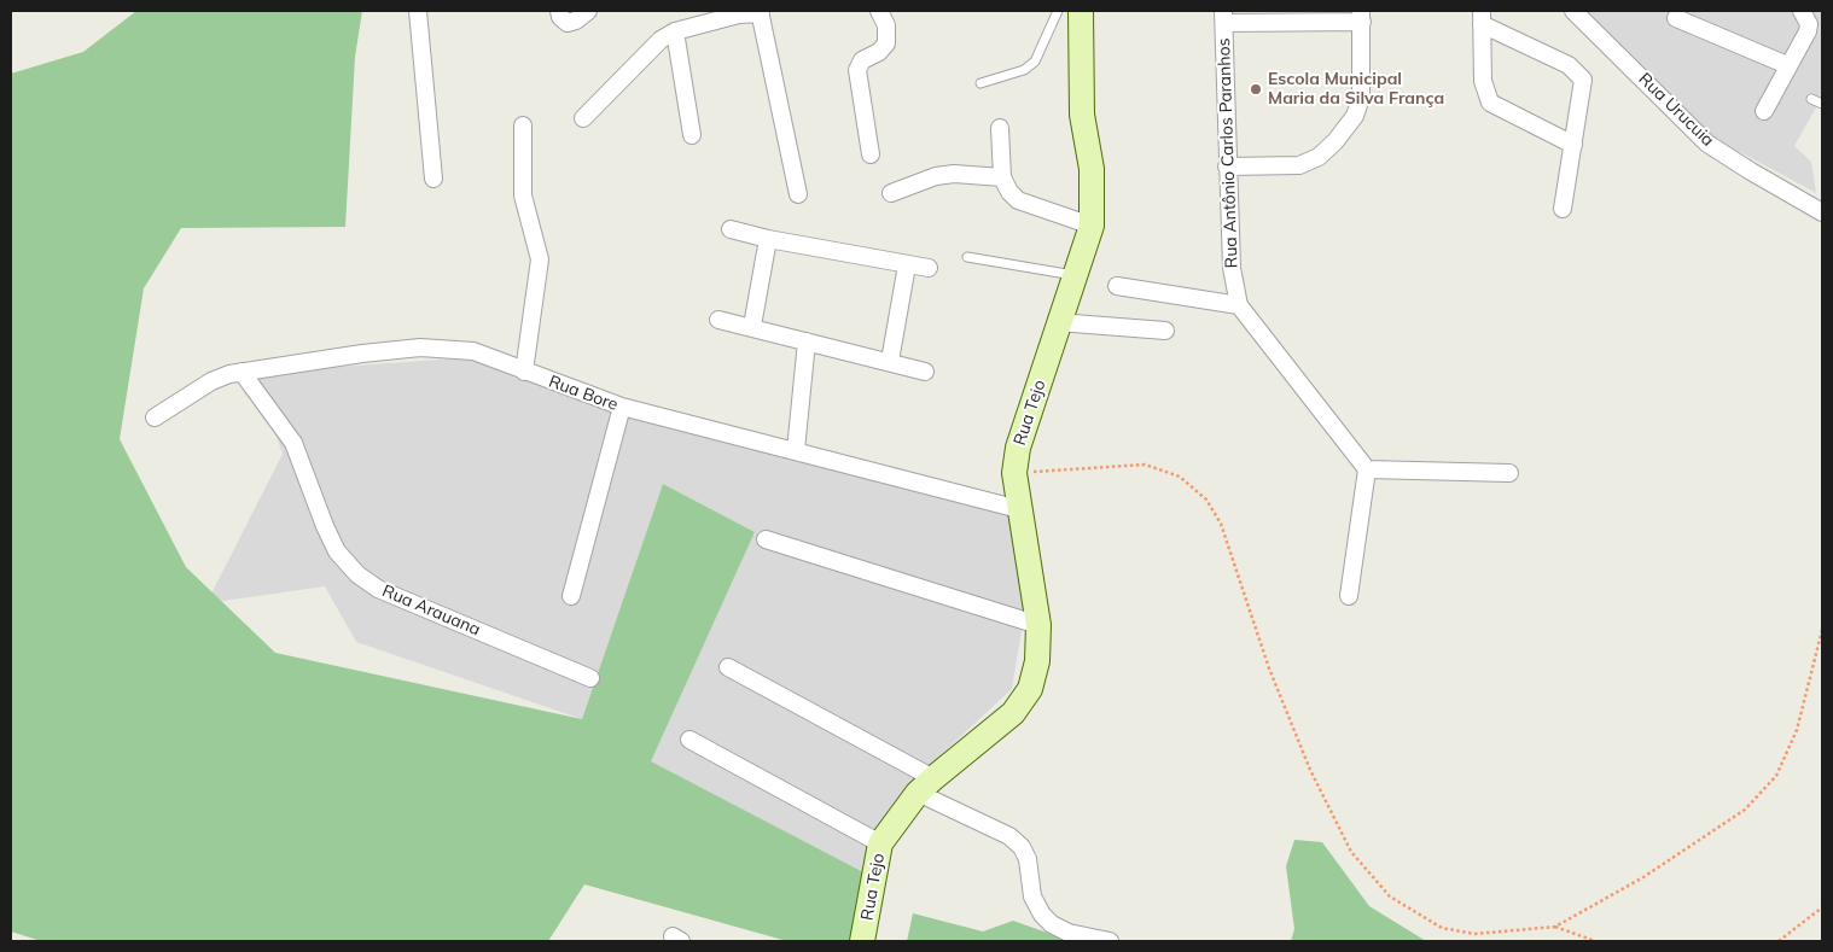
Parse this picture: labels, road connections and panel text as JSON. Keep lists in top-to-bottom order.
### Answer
{
  "streets": {
    "street": [
      "Rua Urucuia",
      "Rua Antônio Carlos Paranhos",
      "Rua Bore",
      "Rua Tejo",
      "Rua Arauana"
    ]
  },
  "crossings": [
    ["Rua Bore", "Rua Tejo"],
    ["Rua Bore", "Rua Arauana"]
  ],
  "places": ["Escola Municipal Maria da Silva França"]
}
